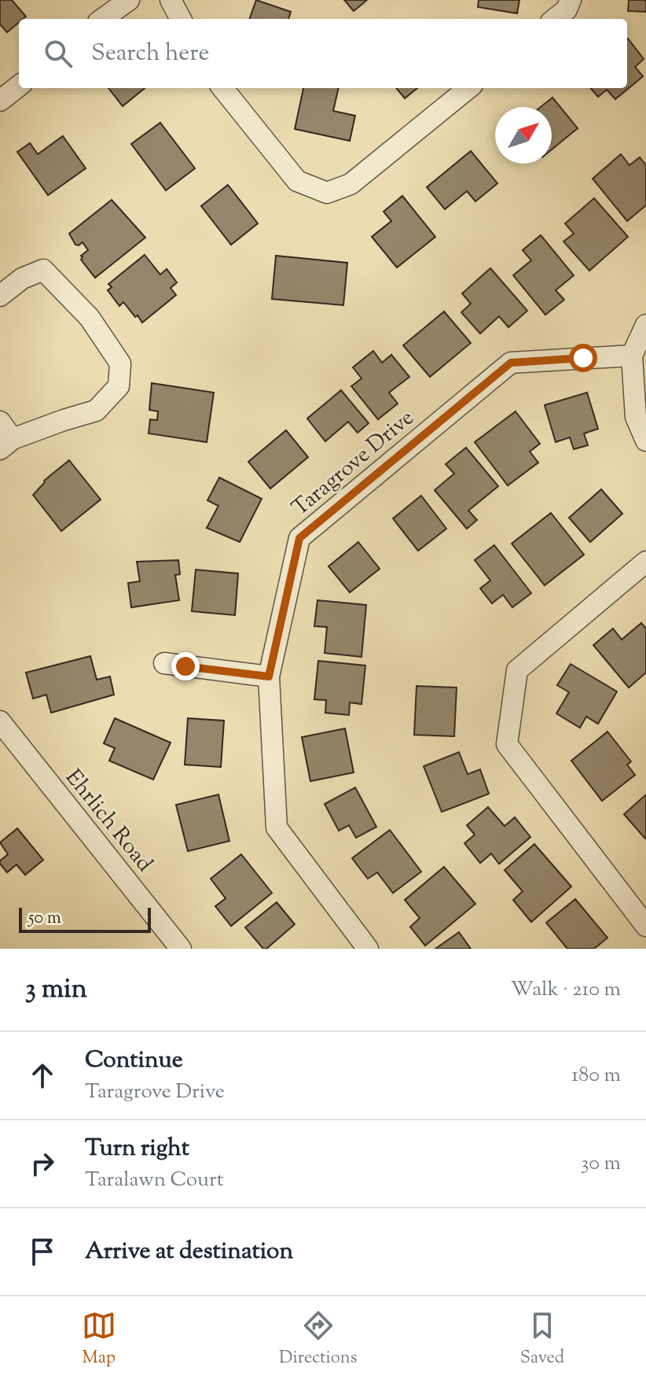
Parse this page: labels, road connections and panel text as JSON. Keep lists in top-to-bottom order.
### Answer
{
  "streets": {
    "street": ["Taragrove Drive", "Ehrlich Road"]
  },
  "scale_bar": "50 m",
  "north": "top right",
  "page": {
    "search": "Search here",
    "scale": "50 m",
    "heading": ["3 min", "Walk · 210 m"],
    "list": [
      ["Continue", "Taragrove Drive", "180 m"],
      ["Turn right", "Taralawn Court", "30 m"],
      "Arrive at destination"
    ],
    "nav": ["Map", "Directions", "Saved"]
  }
}
